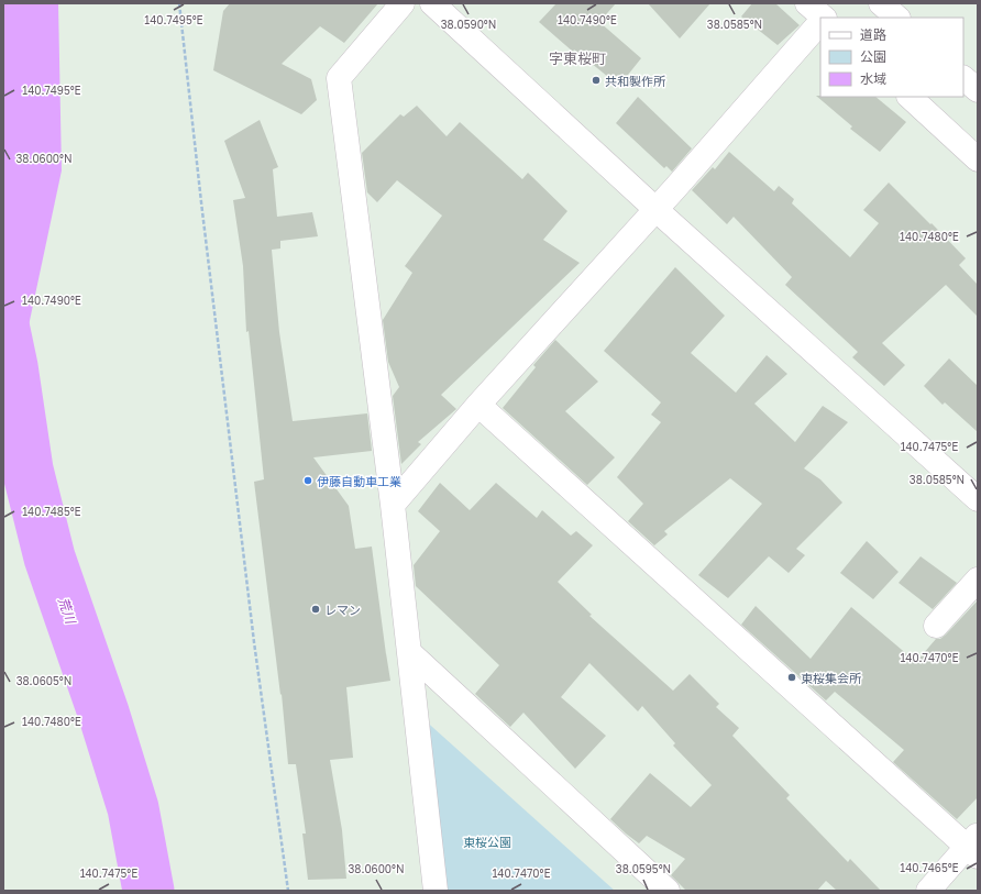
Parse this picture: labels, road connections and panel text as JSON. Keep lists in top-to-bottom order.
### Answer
{
  "districts": ["字東桜町"],
  "water": ["荒川"],
  "parks": ["東桜公園"],
  "places": [
    "共和製作所",
    "伊藤自動車工業",
    "レマン",
    "東桜集会所"
  ],
  "legend": ["道路", "公園", "水域"],
  "coordinates": [
    "140.7495°E",
    "140.7490°E",
    "38.0590°N",
    "38.0585°N",
    "38.0600°N",
    "140.7480°E",
    "140.7475°E",
    "140.7485°E",
    "140.7470°E",
    "38.0605°N",
    "140.7465°E",
    "38.0595°N"
  ]
}
